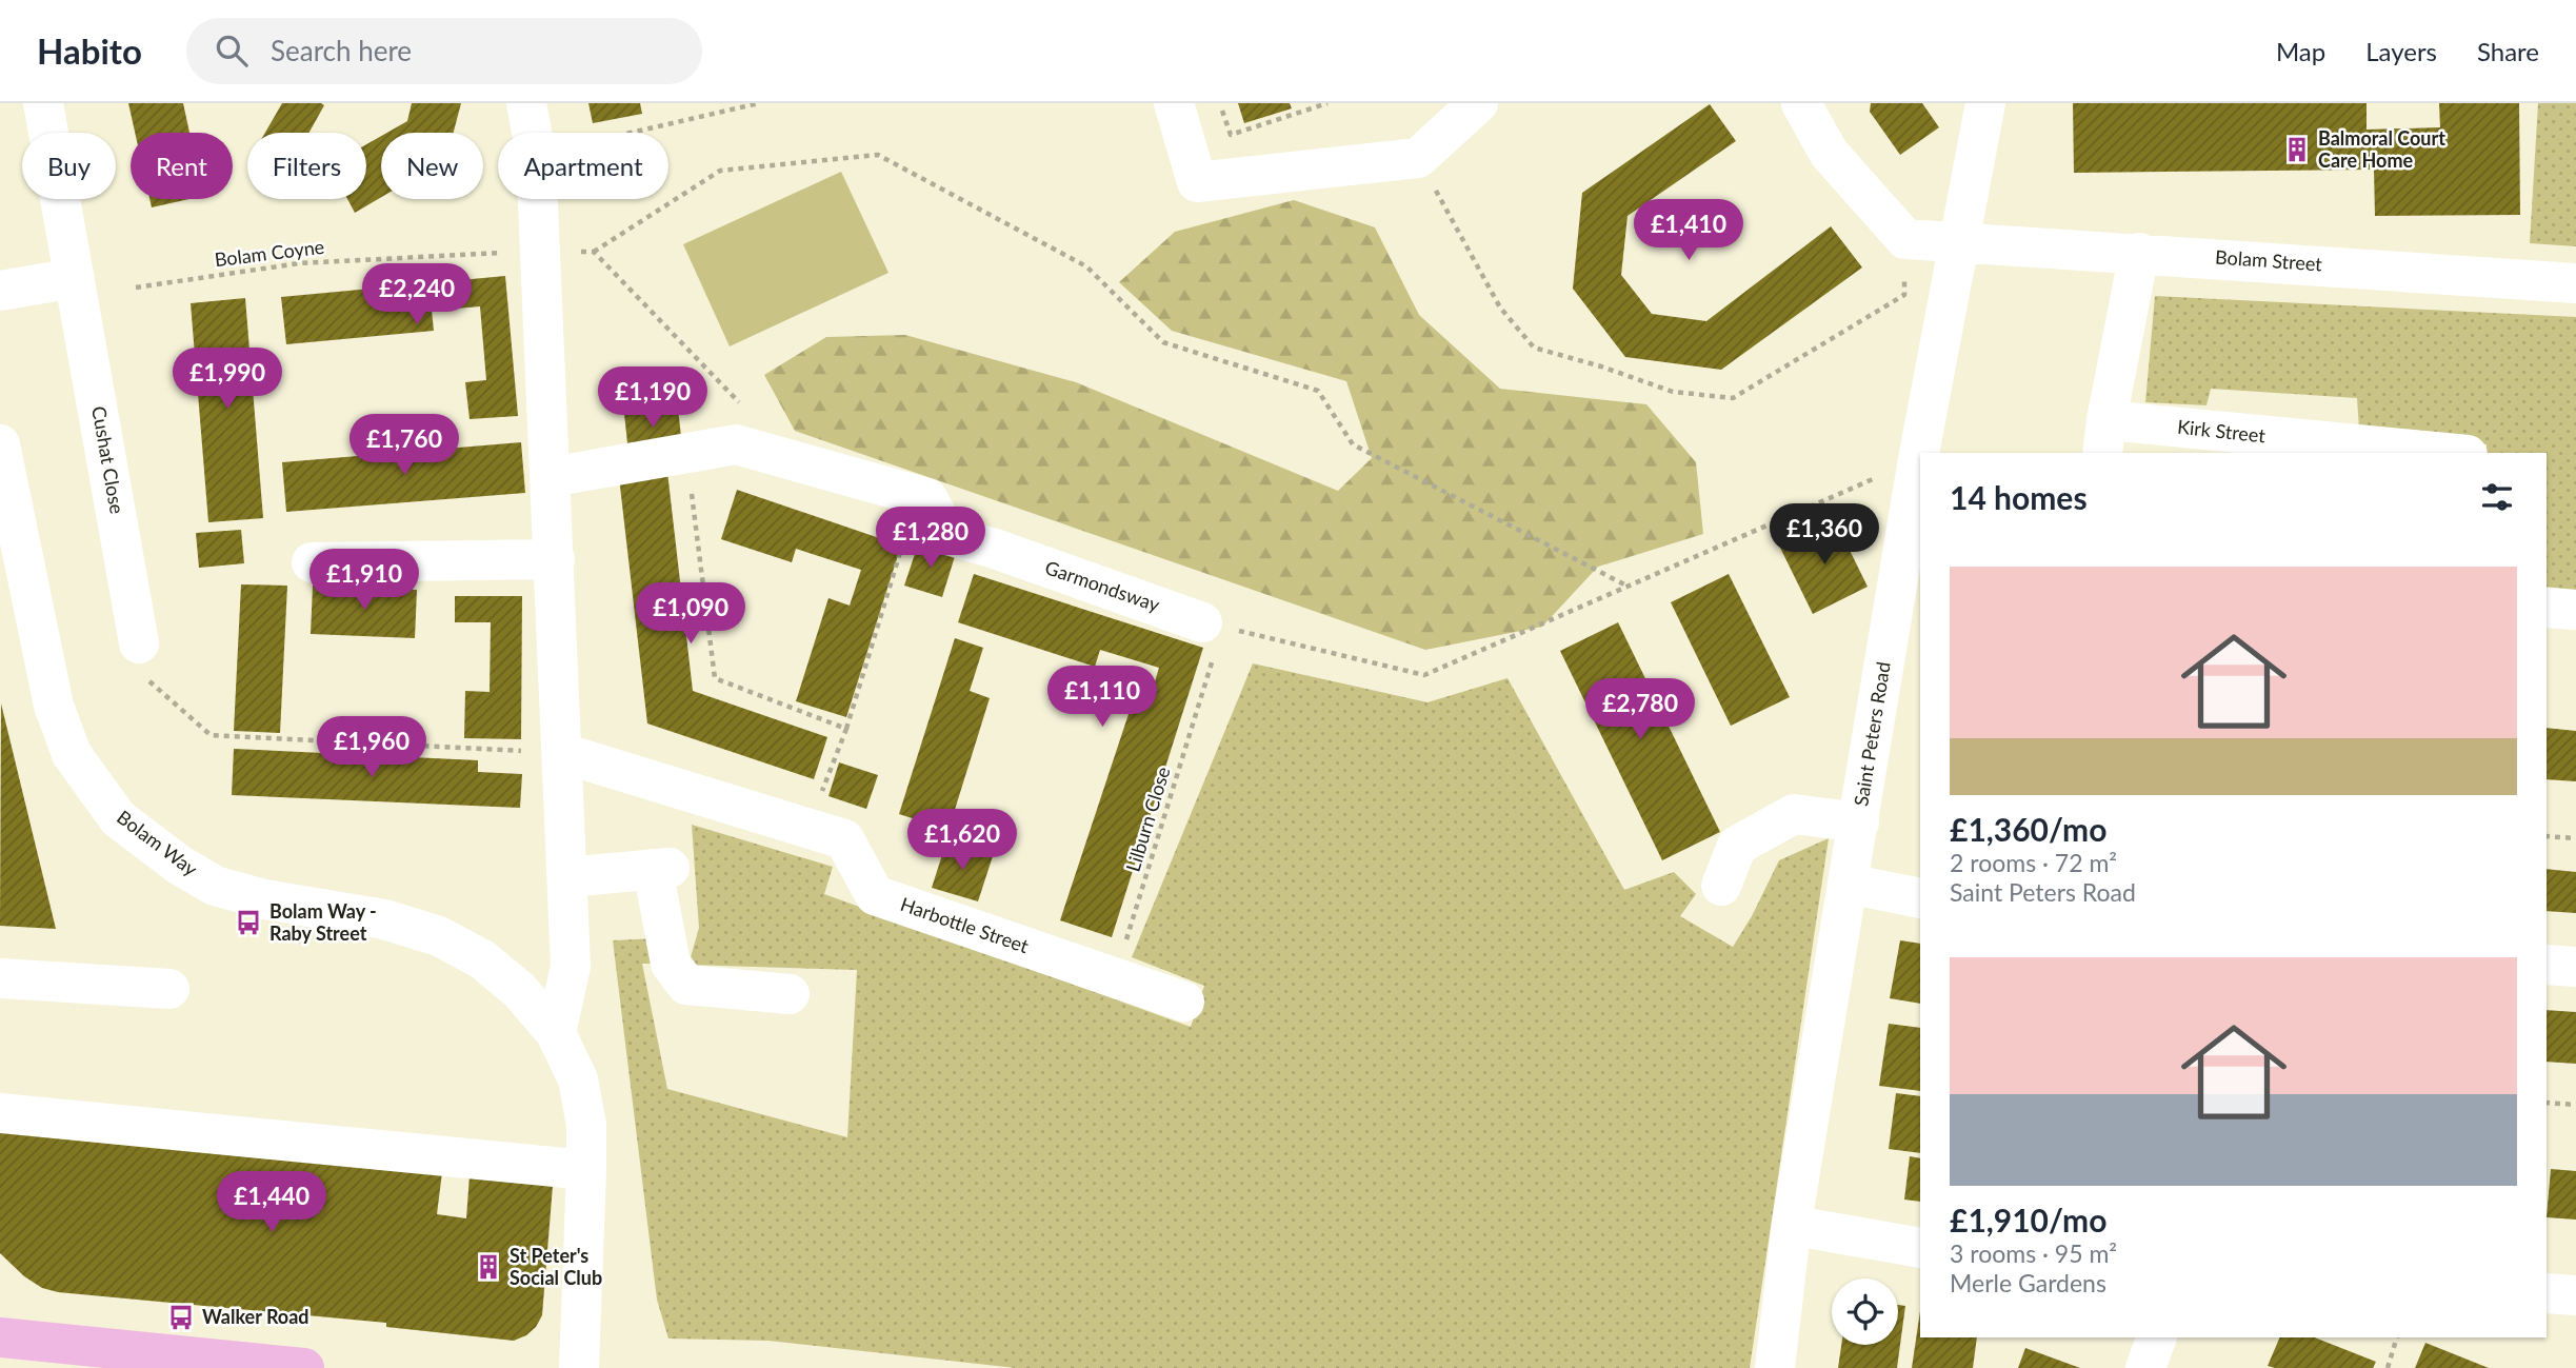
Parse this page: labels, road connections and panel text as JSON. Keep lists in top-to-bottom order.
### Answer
{
  "streets": {
    "street": [
      "Bolam Street",
      "Kirk Street",
      "Cushat Close",
      "Garmondsway",
      "Saint Peters Road",
      "Bolam Way",
      "Harbottle Street"
    ],
    "path": ["Bolam Coyne", "Lilburn Close"]
  },
  "crossings": [
    ["Bolam Street", "Kirk Street"],
    ["Bolam Street", "Saint Peters Road"],
    ["Garmondsway", "Lilburn Close"],
    ["Lilburn Close", "Harbottle Street"]
  ],
  "places": {
    "building": ["Balmoral Court Care Home", "St Peter's Social Club"],
    "bus stop": ["Bolam Way - Raby Street", "Walker Road"]
  },
  "page": {
    "header": "Habito",
    "search": "Search here",
    "nav": ["Map", "Layers", "Share"],
    "chip": [
      "Buy",
      "Rent",
      "Filters",
      "New",
      "Apartment"
    ],
    "price": [
      "£1,410",
      "£2,240",
      "£1,990",
      "£1,190",
      "£1,760",
      "£1,360",
      "£1,280",
      "£1,910",
      "£1,090",
      "£1,110",
      "£2,780",
      "£1,960",
      "£1,620",
      "£1,440"
    ],
    "heading": "14 homes",
    "list": [
      {
        "name": "£1,360/mo",
        "note": "2 rooms · 72 m² · Saint Peters Road"
      },
      {
        "name": "£1,910/mo",
        "note": "3 rooms · 95 m² · Merle Gardens"
      }
    ]
  }
}
